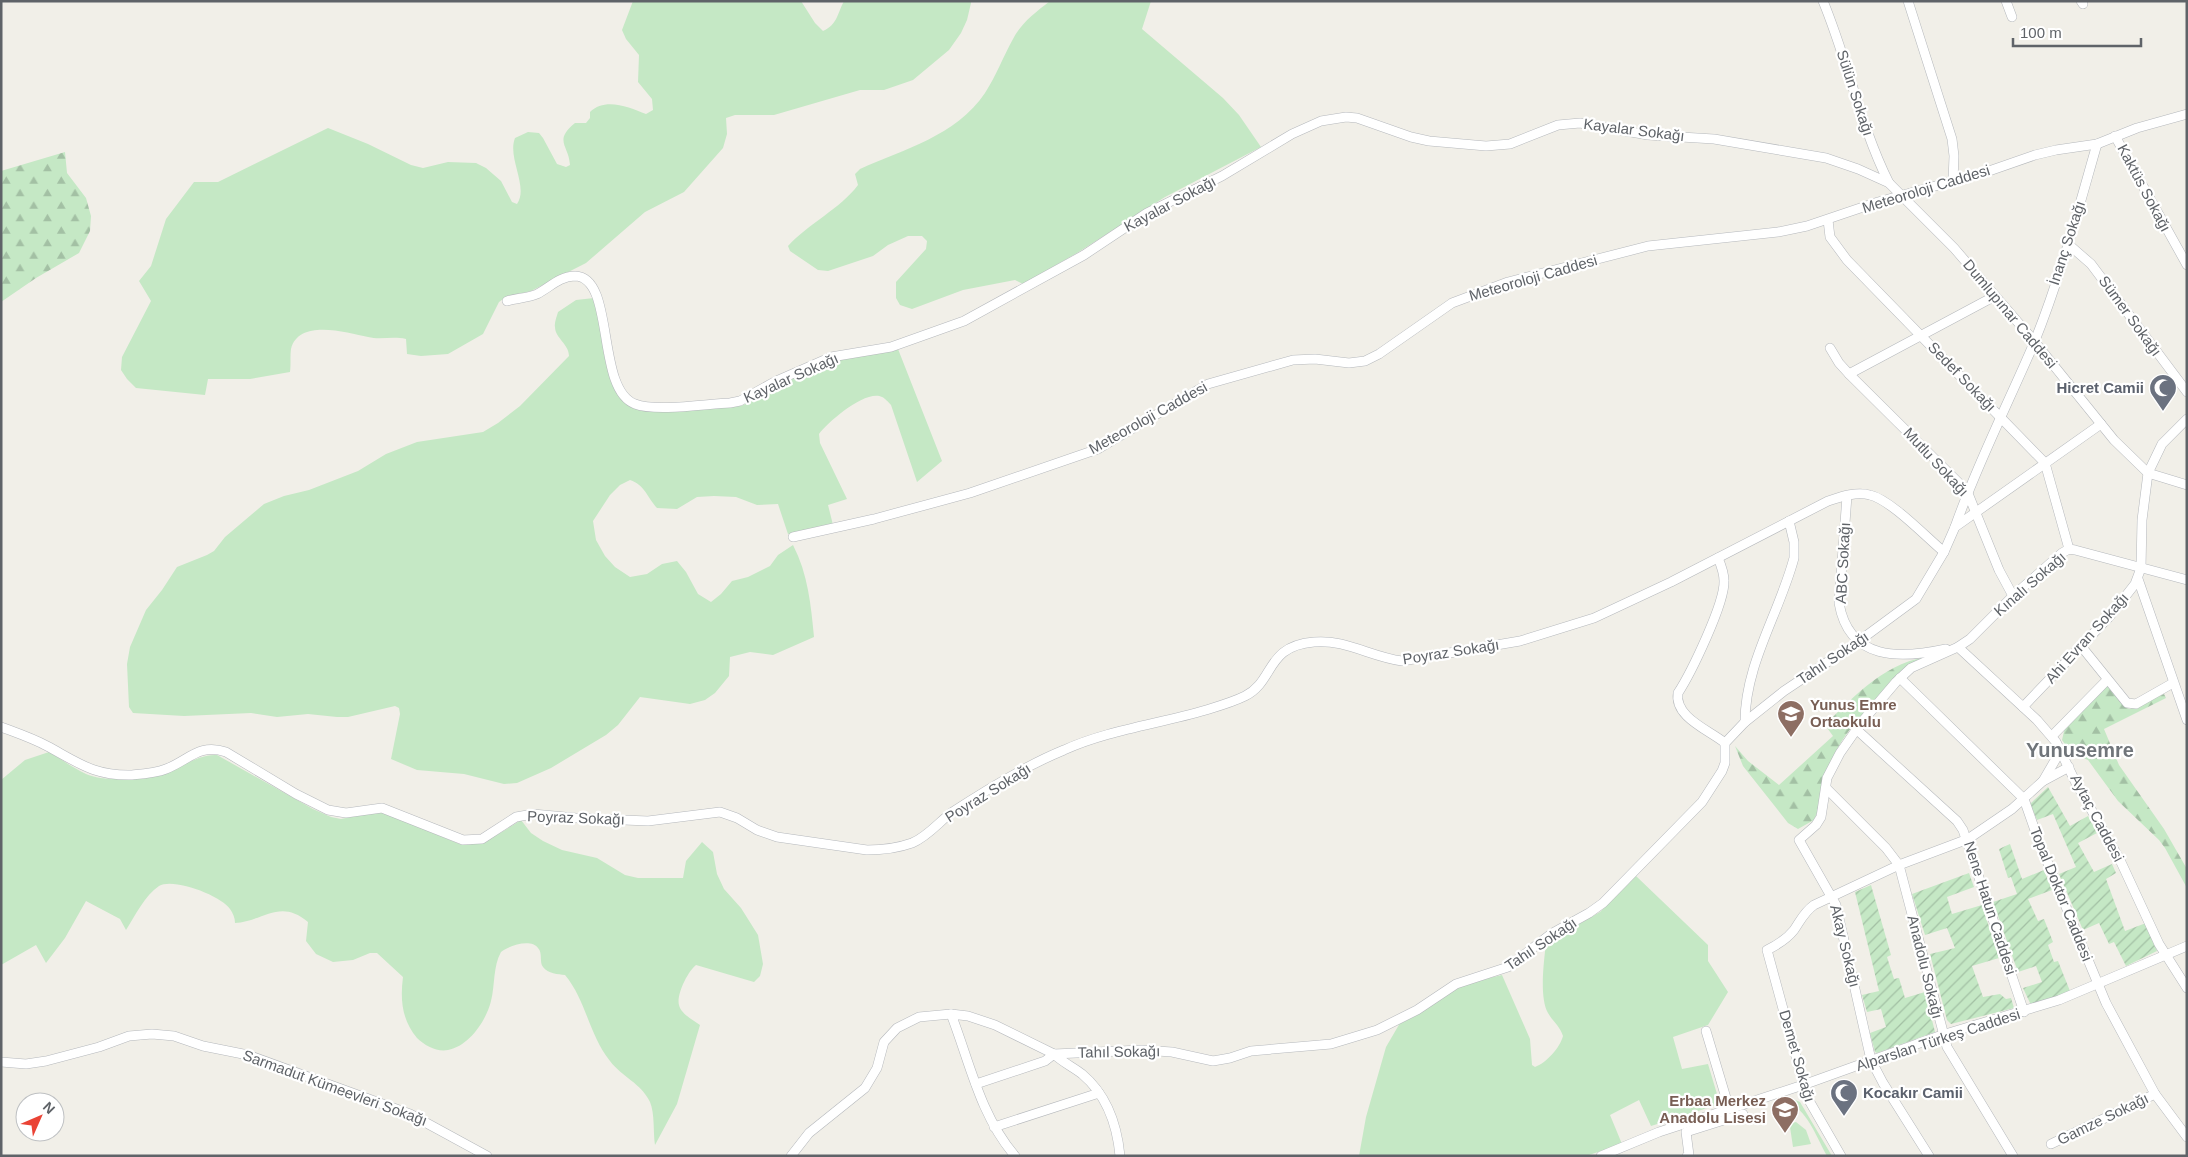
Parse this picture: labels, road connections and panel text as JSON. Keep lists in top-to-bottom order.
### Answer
{
  "streets": {
    "street": [
      "Sülün Sokağı",
      "Kayalar Sokağı",
      "Kaktüs Sokağı",
      "Meteoroloji Caddesi",
      "İnanç Sokağı",
      "Dumlupınar Caddesi",
      "Sümer Sokağı",
      "Sedef Sokağı",
      "Mutlu Sokağı",
      "ABC Sokağı",
      "Kınalı Sokağı",
      "Ahi Evran Sokağı",
      "Poyraz Sokağı",
      "Tahıl Sokağı",
      "Aytaç Caddesi",
      "Topal Doktor Caddesi",
      "Nene Hatun Caddesi",
      "Akay Sokağı",
      "Anadolu Sokağı",
      "Alparslan Türkeş Caddesi",
      "Demet Sokağı",
      "Sarmadut Kümeevleri Sokağı",
      "Gamze Sokağı"
    ]
  },
  "crossings": [
    ["Sülün Sokağı", "Kayalar Sokağı"],
    ["Kayalar Sokağı", "Meteoroloji Caddesi"],
    ["Kayalar Sokağı", "Dumlupınar Caddesi"],
    ["Kaktüs Sokağı", "Meteoroloji Caddesi"],
    ["Meteoroloji Caddesi", "İnanç Sokağı"],
    ["Meteoroloji Caddesi", "Dumlupınar Caddesi"],
    ["Meteoroloji Caddesi", "Sedef Sokağı"],
    ["İnanç Sokağı", "Dumlupınar Caddesi"],
    ["İnanç Sokağı", "Sümer Sokağı"],
    ["İnanç Sokağı", "Sedef Sokağı"],
    ["İnanç Sokağı", "Tahıl Sokağı"],
    ["Dumlupınar Caddesi", "Ahi Evran Sokağı"],
    ["Sedef Sokağı", "Kınalı Sokağı"],
    ["Sedef Sokağı", "Tahıl Sokağı"],
    ["Mutlu Sokağı", "Kınalı Sokağı"],
    ["Mutlu Sokağı", "Tahıl Sokağı"],
    ["ABC Sokağı", "Kınalı Sokağı"],
    ["ABC Sokağı", "Poyraz Sokağı"],
    ["ABC Sokağı", "Tahıl Sokağı"],
    ["ABC Sokağı", "Aytaç Caddesi"],
    ["ABC Sokağı", "Akay Sokağı"],
    ["Kınalı Sokağı", "Ahi Evran Sokağı"],
    ["Kınalı Sokağı", "Aytaç Caddesi"],
    ["Kınalı Sokağı", "Akay Sokağı"],
    ["Ahi Evran Sokağı", "Aytaç Caddesi"],
    ["Poyraz Sokağı", "Tahıl Sokağı"],
    ["Aytaç Caddesi", "Akay Sokağı"],
    ["Aytaç Caddesi", "Alparslan Türkeş Caddesi"],
    ["Topal Doktor Caddesi", "Akay Sokağı"],
    ["Topal Doktor Caddesi", "Alparslan Türkeş Caddesi"],
    ["Topal Doktor Caddesi", "Gamze Sokağı"],
    ["Nene Hatun Caddesi", "Akay Sokağı"],
    ["Nene Hatun Caddesi", "Alparslan Türkeş Caddesi"],
    ["Akay Sokağı", "Anadolu Sokağı"],
    ["Akay Sokağı", "Alparslan Türkeş Caddesi"],
    ["Akay Sokağı", "Demet Sokağı"],
    ["Anadolu Sokağı", "Alparslan Türkeş Caddesi"],
    ["Alparslan Türkeş Caddesi", "Demet Sokağı"]
  ],
  "districts": ["Yunusemre"],
  "places": {
    "mosque": ["Hicret Camii", "Kocakır Camii"],
    "school or university": ["Yunus Emre Ortaokulu", "Erbaa Merkez Anadolu Lisesi"]
  },
  "scale_bar": "100 m",
  "north": "top right"
}
